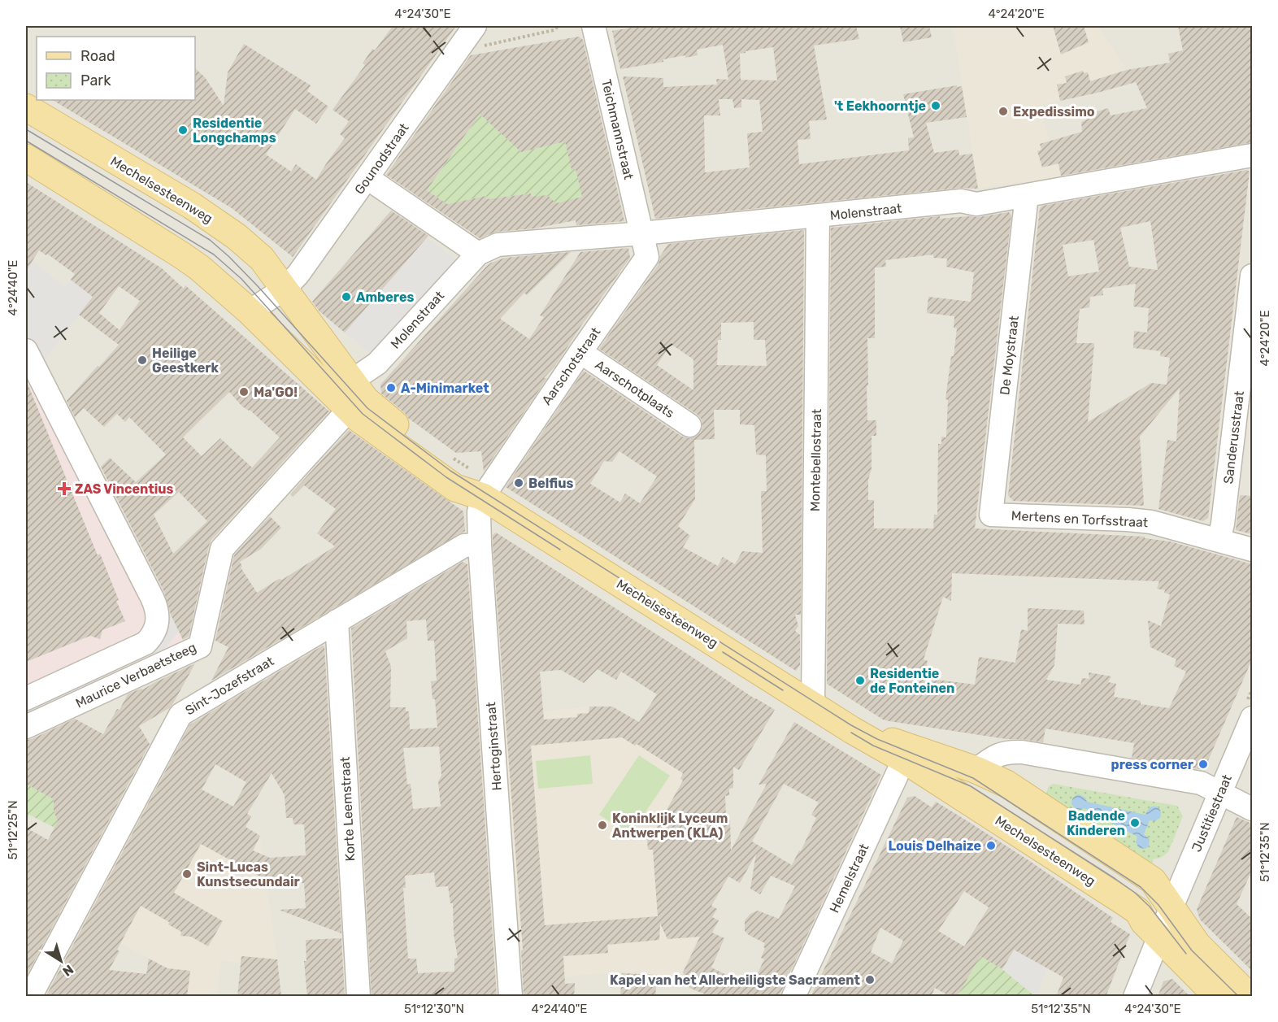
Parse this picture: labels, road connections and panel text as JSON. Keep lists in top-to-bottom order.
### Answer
{
  "streets": {
    "main road": ["Mechelsesteenweg"],
    "street": [
      "Teichmannstraat",
      "Gounodstraat",
      "Molenstraat",
      "De Moystraat",
      "Aarschotstraat",
      "Aarschotplaats",
      "Sanderusstraat",
      "Montebellostraat",
      "Mertens en Torfsstraat",
      "Maurice Verbaetsteeg",
      "Sint-Jozefstraat",
      "Hertoginstraat",
      "Korte Leemstraat",
      "Justitiestraat",
      "Hemelstraat"
    ]
  },
  "crossings": [
    ["Teichmannstraat", "Molenstraat"],
    ["Teichmannstraat", "Aarschotstraat"],
    ["Gounodstraat", "Mechelsesteenweg"],
    ["Mechelsesteenweg", "Molenstraat"],
    ["Mechelsesteenweg", "Aarschotstraat"],
    ["Mechelsesteenweg", "Montebellostraat"],
    ["Mechelsesteenweg", "Maurice Verbaetsteeg"],
    ["Mechelsesteenweg", "Hertoginstraat"],
    ["Mechelsesteenweg", "Justitiestraat"],
    ["Mechelsesteenweg", "Hemelstraat"],
    ["Molenstraat", "De Moystraat"],
    ["Molenstraat", "Aarschotstraat"],
    ["Molenstraat", "Montebellostraat"],
    ["De Moystraat", "Mertens en Torfsstraat"],
    ["Aarschotstraat", "Aarschotplaats"],
    ["Aarschotstraat", "Hertoginstraat"],
    ["Sanderusstraat", "Mertens en Torfsstraat"],
    ["Sint-Jozefstraat", "Hertoginstraat"],
    ["Sint-Jozefstraat", "Korte Leemstraat"]
  ],
  "places": {
    "other": [
      "'t Eekhoorntje",
      "Expedissimo",
      "Residentie Longchamps",
      "Amberes",
      "Heilige Geestkerk",
      "A-Minimarket",
      "Ma'GO!",
      "Belfius",
      "Residentie de Fonteinen",
      "press corner",
      "Badende Kinderen",
      "Koninklijk Lyceum Antwerpen (KLA)",
      "Louis Delhaize",
      "Sint-Lucas Kunstsecundair",
      "Kapel van het Allerheiligste Sacrament"
    ],
    "health": ["ZAS Vincentius"]
  },
  "legend": ["Road", "Park"],
  "north": "bottom right",
  "coordinates": [
    "4°24'30\"E",
    "4°24'20\"E",
    "4°24'40\"E",
    "51°12'25\"N",
    "51°12'35\"N",
    "51°12'30\"N"
  ]
}
